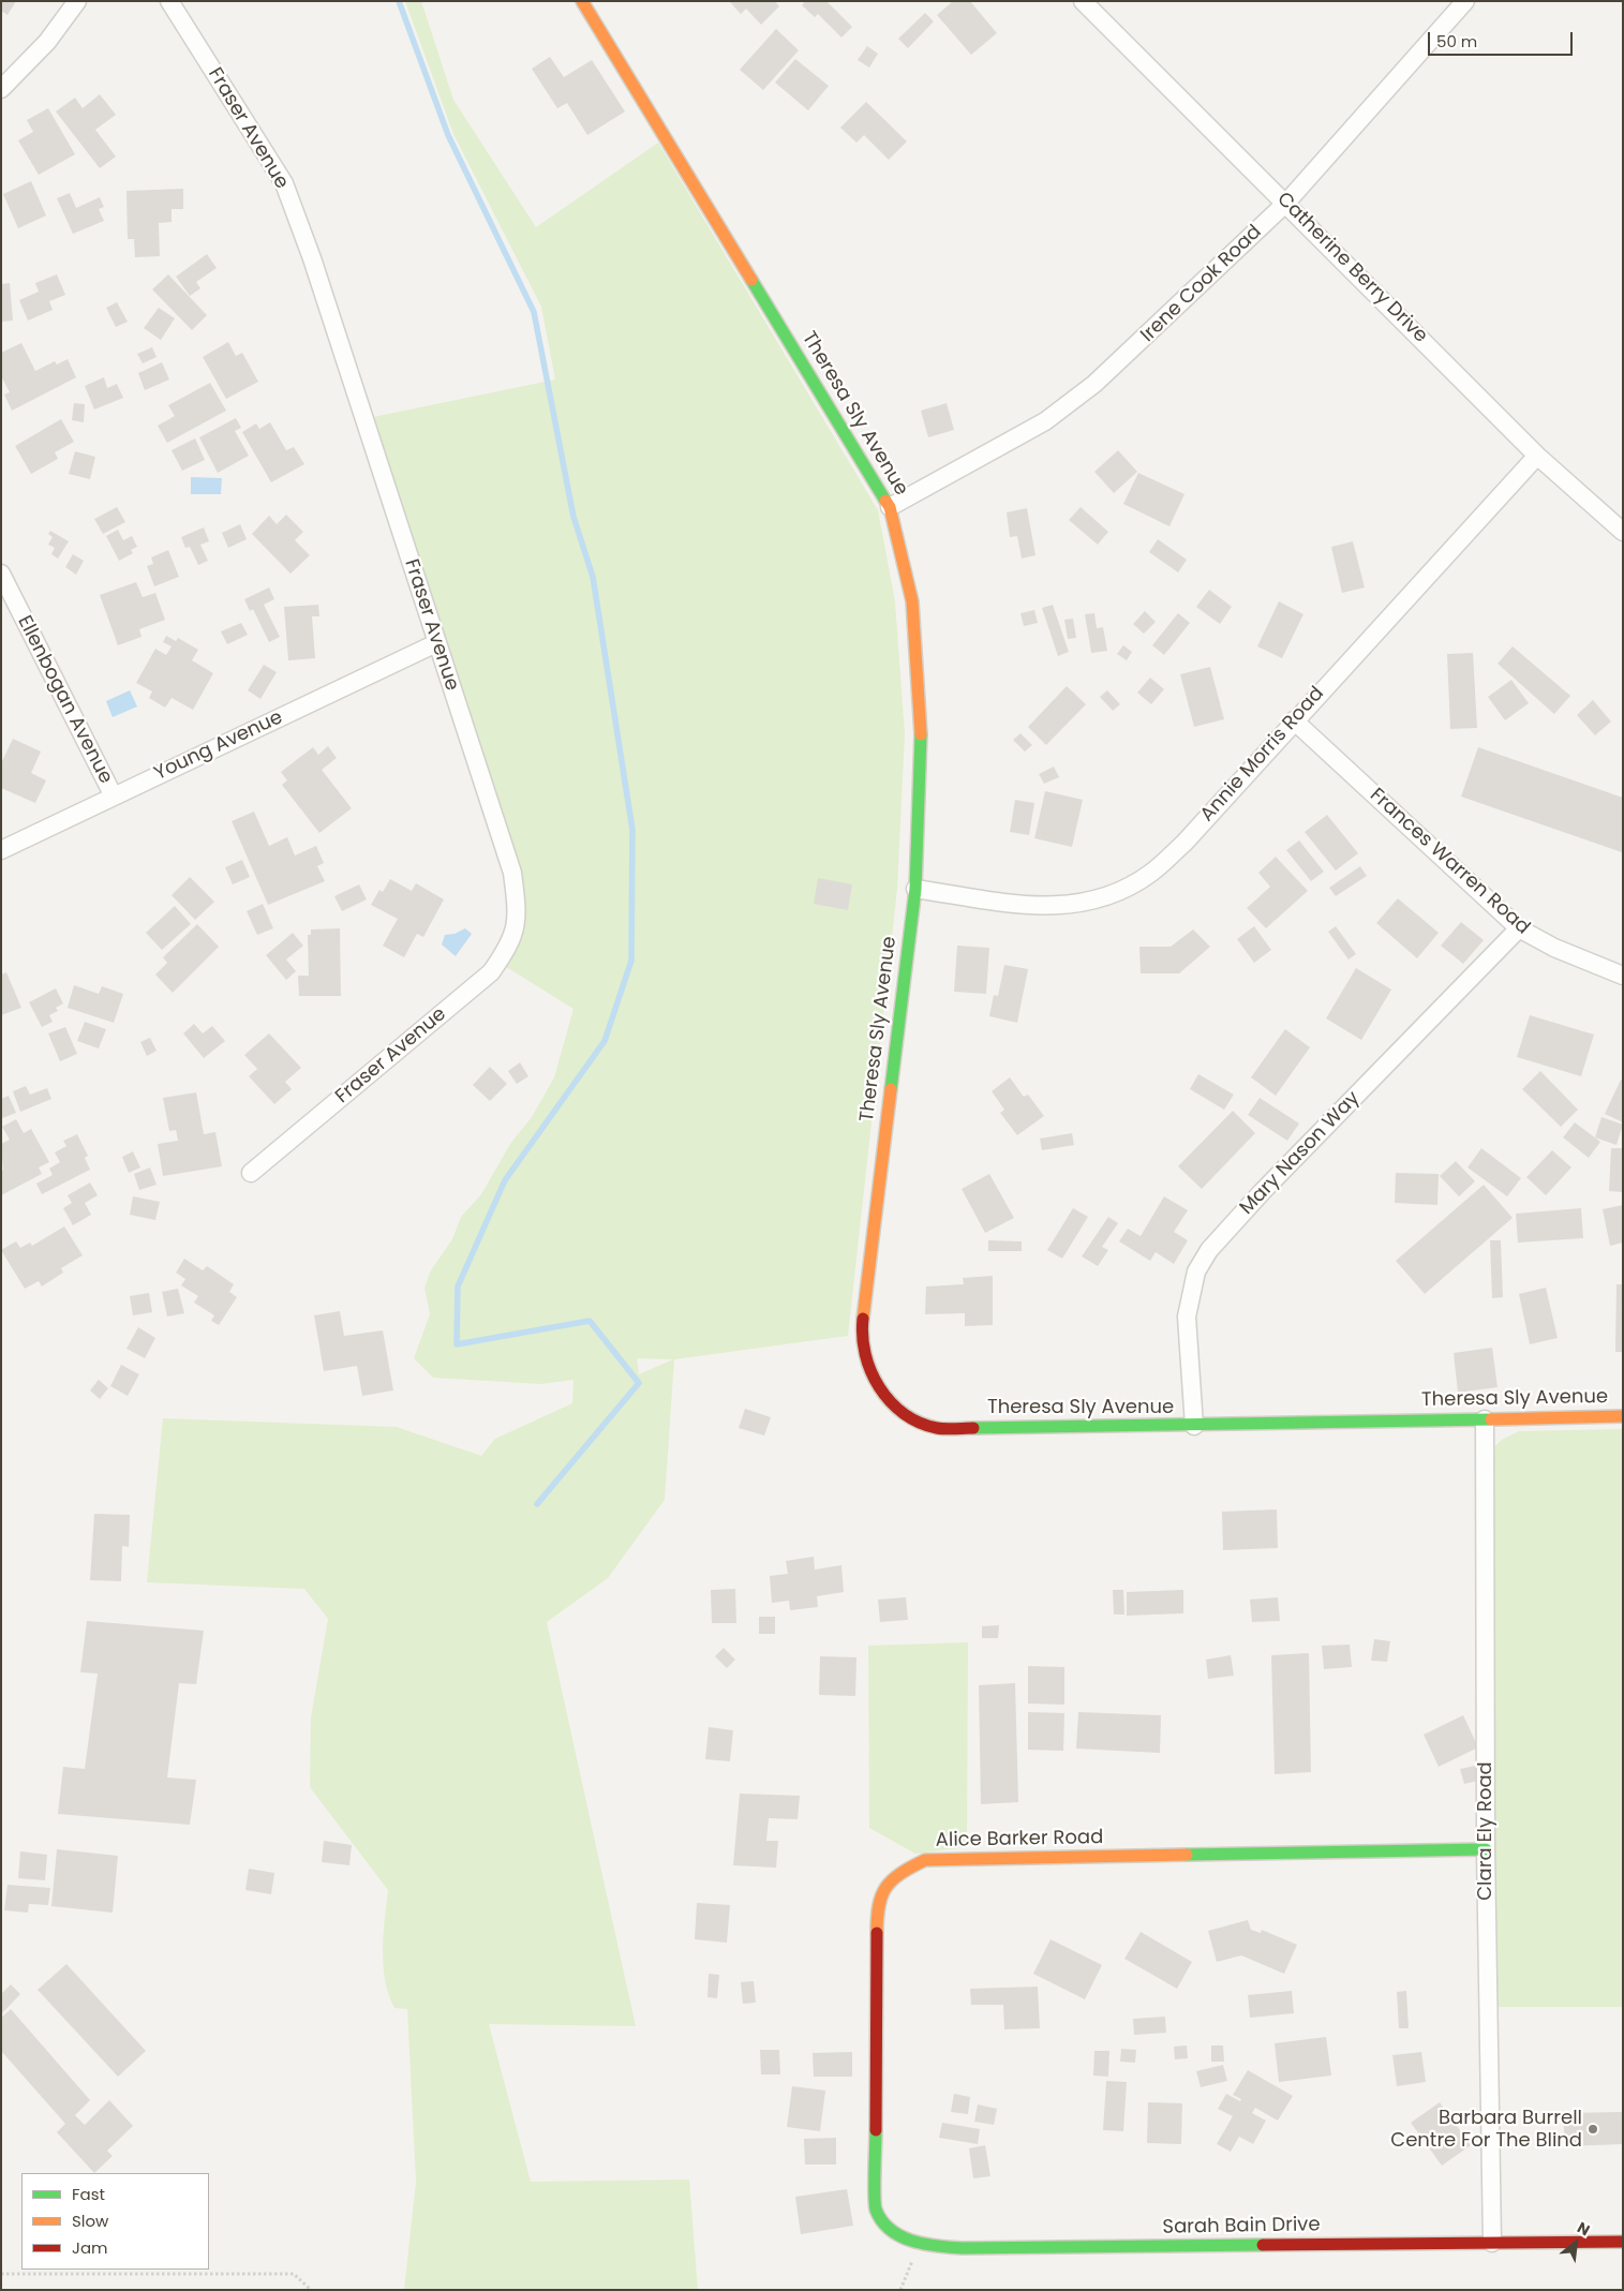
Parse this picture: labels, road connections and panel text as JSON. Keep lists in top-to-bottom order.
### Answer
{
  "streets": {
    "street": [
      "Fraser Avenue",
      "Catherine Berry Drive",
      "Irene Cook Road",
      "Theresa Sly Avenue",
      "Ellenbogan Avenue",
      "Young Avenue",
      "Annie Morris Road",
      "Frances Warren Road",
      "Mary Nason Way",
      "Clara Ely Road",
      "Alice Barker Road",
      "Sarah Bain Drive"
    ]
  },
  "crossings": [
    ["Fraser Avenue", "Young Avenue"],
    ["Catherine Berry Drive", "Irene Cook Road"],
    ["Catherine Berry Drive", "Annie Morris Road"],
    ["Irene Cook Road", "Theresa Sly Avenue"],
    ["Theresa Sly Avenue", "Annie Morris Road"],
    ["Theresa Sly Avenue", "Mary Nason Way"],
    ["Theresa Sly Avenue", "Clara Ely Road"],
    ["Ellenbogan Avenue", "Young Avenue"],
    ["Annie Morris Road", "Frances Warren Road"],
    ["Frances Warren Road", "Mary Nason Way"],
    ["Clara Ely Road", "Alice Barker Road"],
    ["Clara Ely Road", "Sarah Bain Drive"],
    ["Alice Barker Road", "Sarah Bain Drive"]
  ],
  "places": ["Barbara Burrell Centre For The Blind"],
  "legend": ["Fast", "Slow", "Jam"],
  "scale_bar": "50 m",
  "north": "top right"
}
